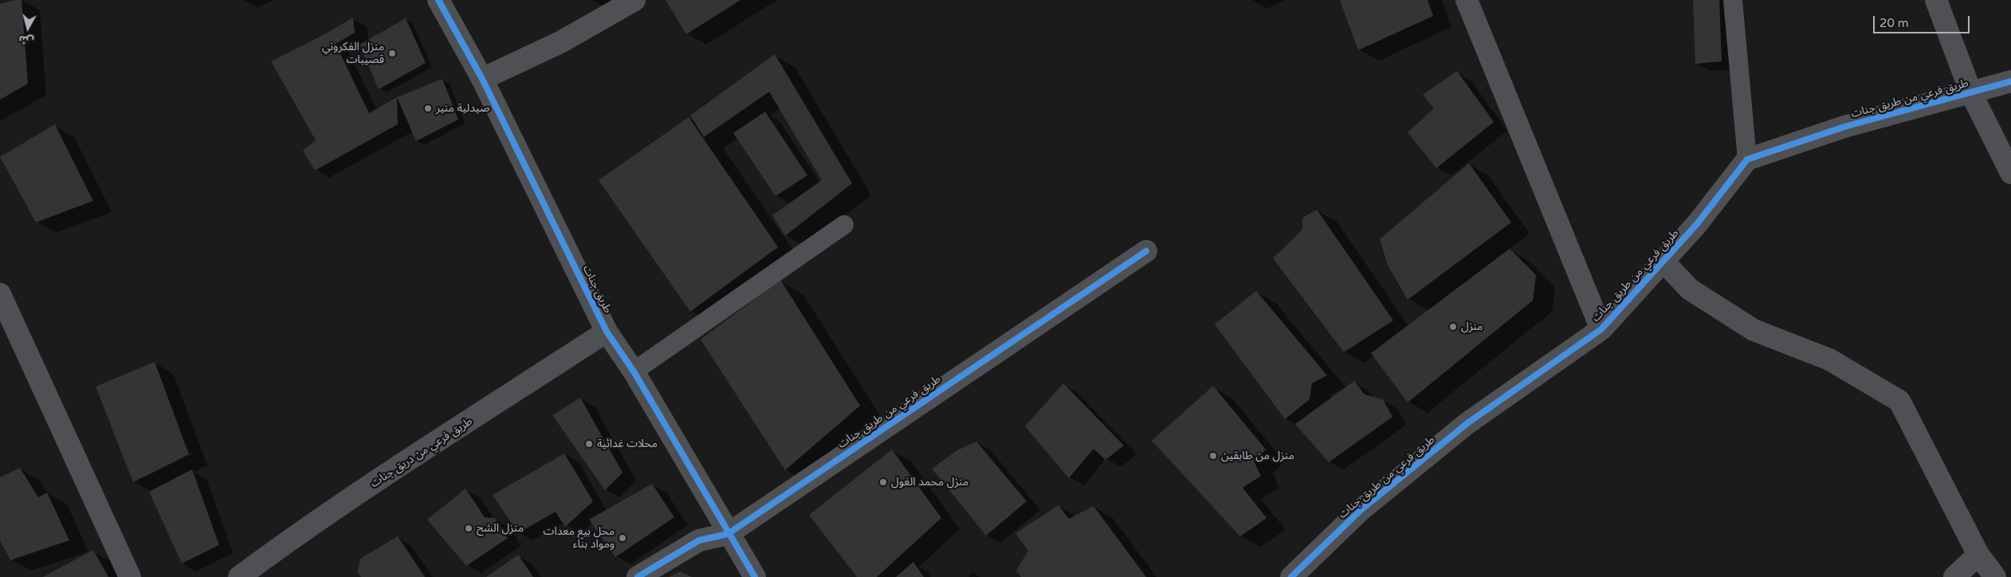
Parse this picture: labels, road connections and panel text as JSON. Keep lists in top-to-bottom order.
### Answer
{
  "streets": {
    "street": ["طريق فرعي من طريق جنات", "طريق جنات", "طريق فرعي من دريق جنات"]
  },
  "crossings": [
    ["طريق فرعي من طريق جنات", "طريق جنات"],
    ["طريق جنات", "طريق فرعي من دريق جنات"]
  ],
  "places": [
    "منزل الفكروني قصيبات",
    "صيدلية منير",
    "منزل",
    "محلات غدائية",
    "منزل من طابقين",
    "منزل محمد الغول",
    "منزل الشح",
    "محل بيع معدات ومواد بناء"
  ],
  "scale_bar": "20 m",
  "north": "bottom"
}
